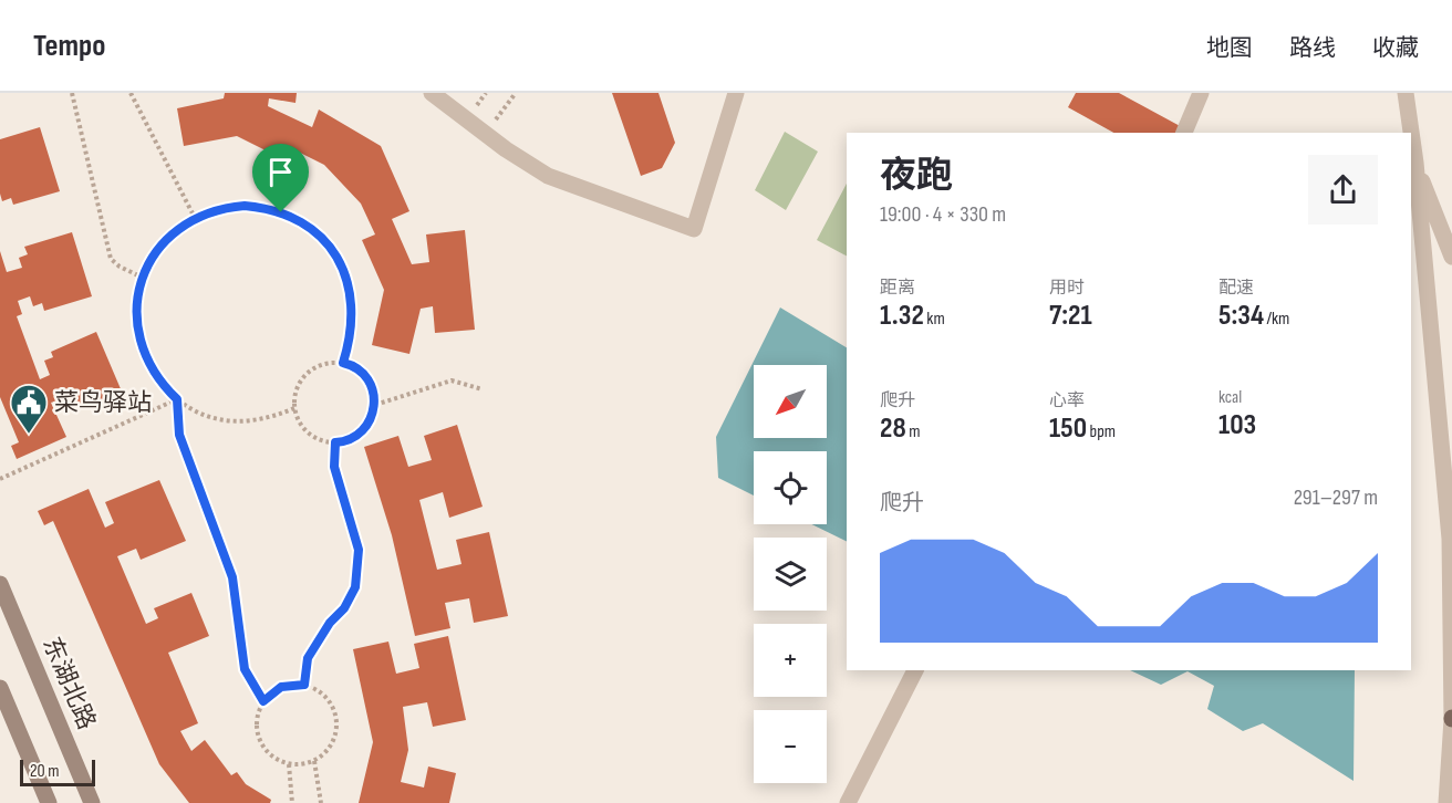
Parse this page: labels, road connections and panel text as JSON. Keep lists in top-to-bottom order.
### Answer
{
  "streets": {
    "main road": ["东湖北路"]
  },
  "places": {
    "public building": ["菜鸟驿站"]
  },
  "scale_bar": "20 m",
  "north": "bottom left",
  "page": {
    "header": "Tempo",
    "nav": ["地图", "路线", "收藏"],
    "heading": ["夜跑", "19:00 · 4 × 330 m"],
    "stats": [
      ["距离", "1.32 km"],
      ["用时", "7:21"],
      ["配速", "5:34 /km"],
      ["爬升", "28 m"],
      ["心率", "150 bpm"],
      ["kcal", "103"]
    ],
    "map_buttons": ["+", "−"],
    "chart": ["爬升", "291–297 m"],
    "scale": "20 m"
  }
}
